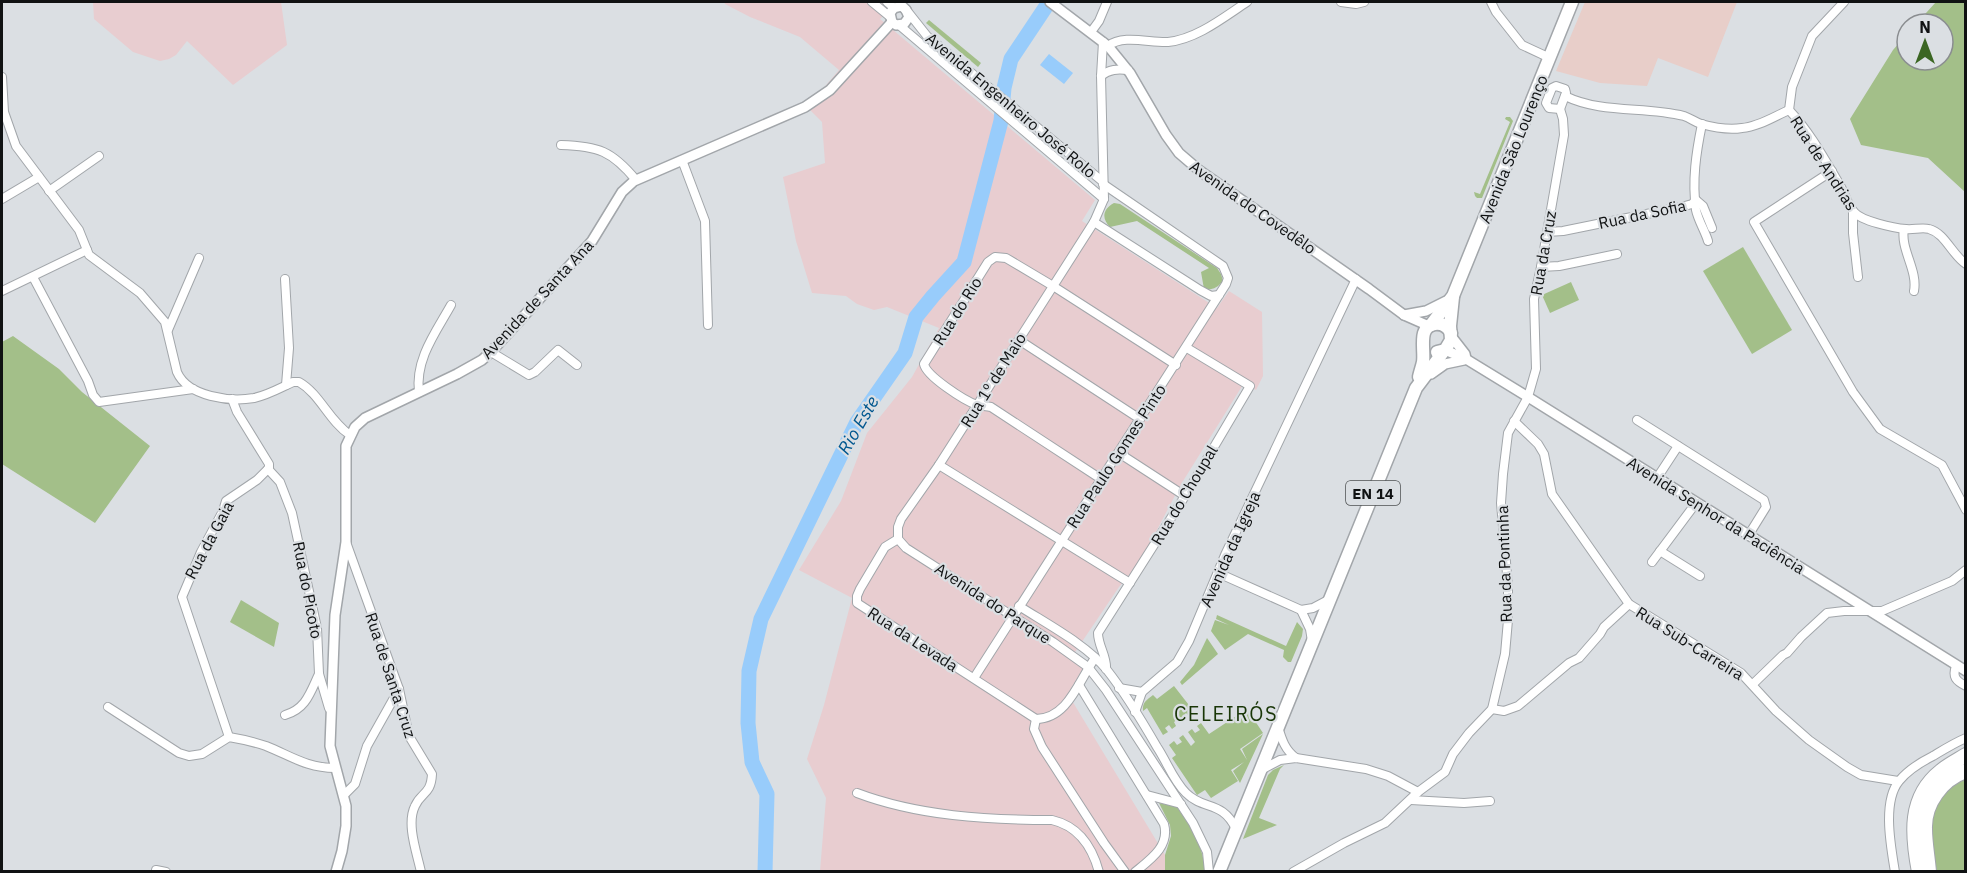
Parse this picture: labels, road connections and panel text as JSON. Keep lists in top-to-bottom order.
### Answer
{
  "streets": {
    "main road": ["Avenida São Lourenço", "EN 14"],
    "street": [
      "Avenida Engenheiro José Rolo",
      "Rua de Andrias",
      "Avenida do Covedêlo",
      "Rua da Sofia",
      "Rua da Cruz",
      "Avenida de Santa Ana",
      "Rua do Rio",
      "Rua 1º de Maio",
      "Rua Paulo Gomes Pinto",
      "Rua do Choupal",
      "Avenida Senhor da Paciência",
      "Rua da Gaia",
      "Avenida da Igreja",
      "Rua da Pontinha",
      "Rua do Picoto",
      "Avenida do Parque",
      "Rua da Levada",
      "Rua Sub-Carreira",
      "Rua de Santa Cruz"
    ]
  },
  "crossings": [
    ["Avenida Engenheiro José Rolo", "Avenida de Santa Ana"],
    ["Avenida Engenheiro José Rolo", "Rua 1º de Maio"],
    ["Avenida Engenheiro José Rolo", "Rua Paulo Gomes Pinto"],
    ["Avenida São Lourenço", "EN 14"],
    ["Rua de Andrias", "Rua da Sofia"],
    ["Avenida do Covedêlo", "Avenida da Igreja"],
    ["Rua da Sofia", "Rua da Cruz"],
    ["Rua da Cruz", "Avenida Senhor da Paciência"],
    ["Rua da Cruz", "Rua da Pontinha"],
    ["Rua do Rio", "Rua 1º de Maio"],
    ["Rua 1º de Maio", "Avenida do Parque"],
    ["Rua 1º de Maio", "Rua da Levada"],
    ["Rua Paulo Gomes Pinto", "Rua do Choupal"],
    ["Rua Paulo Gomes Pinto", "Avenida do Parque"],
    ["Rua Paulo Gomes Pinto", "Rua da Levada"],
    ["EN 14", "Avenida Senhor da Paciência"],
    ["EN 14", "Avenida do Parque"],
    ["Rua do Choupal", "Avenida do Parque"],
    ["Avenida Senhor da Paciência", "Rua da Pontinha"],
    ["Rua da Gaia", "Rua do Picoto"],
    ["Rua da Pontinha", "Rua Sub-Carreira"],
    ["Avenida do Parque", "Rua da Levada"]
  ],
  "districts": ["CELEIRÓS"],
  "water": ["Rio Este"],
  "north": "top"
}
